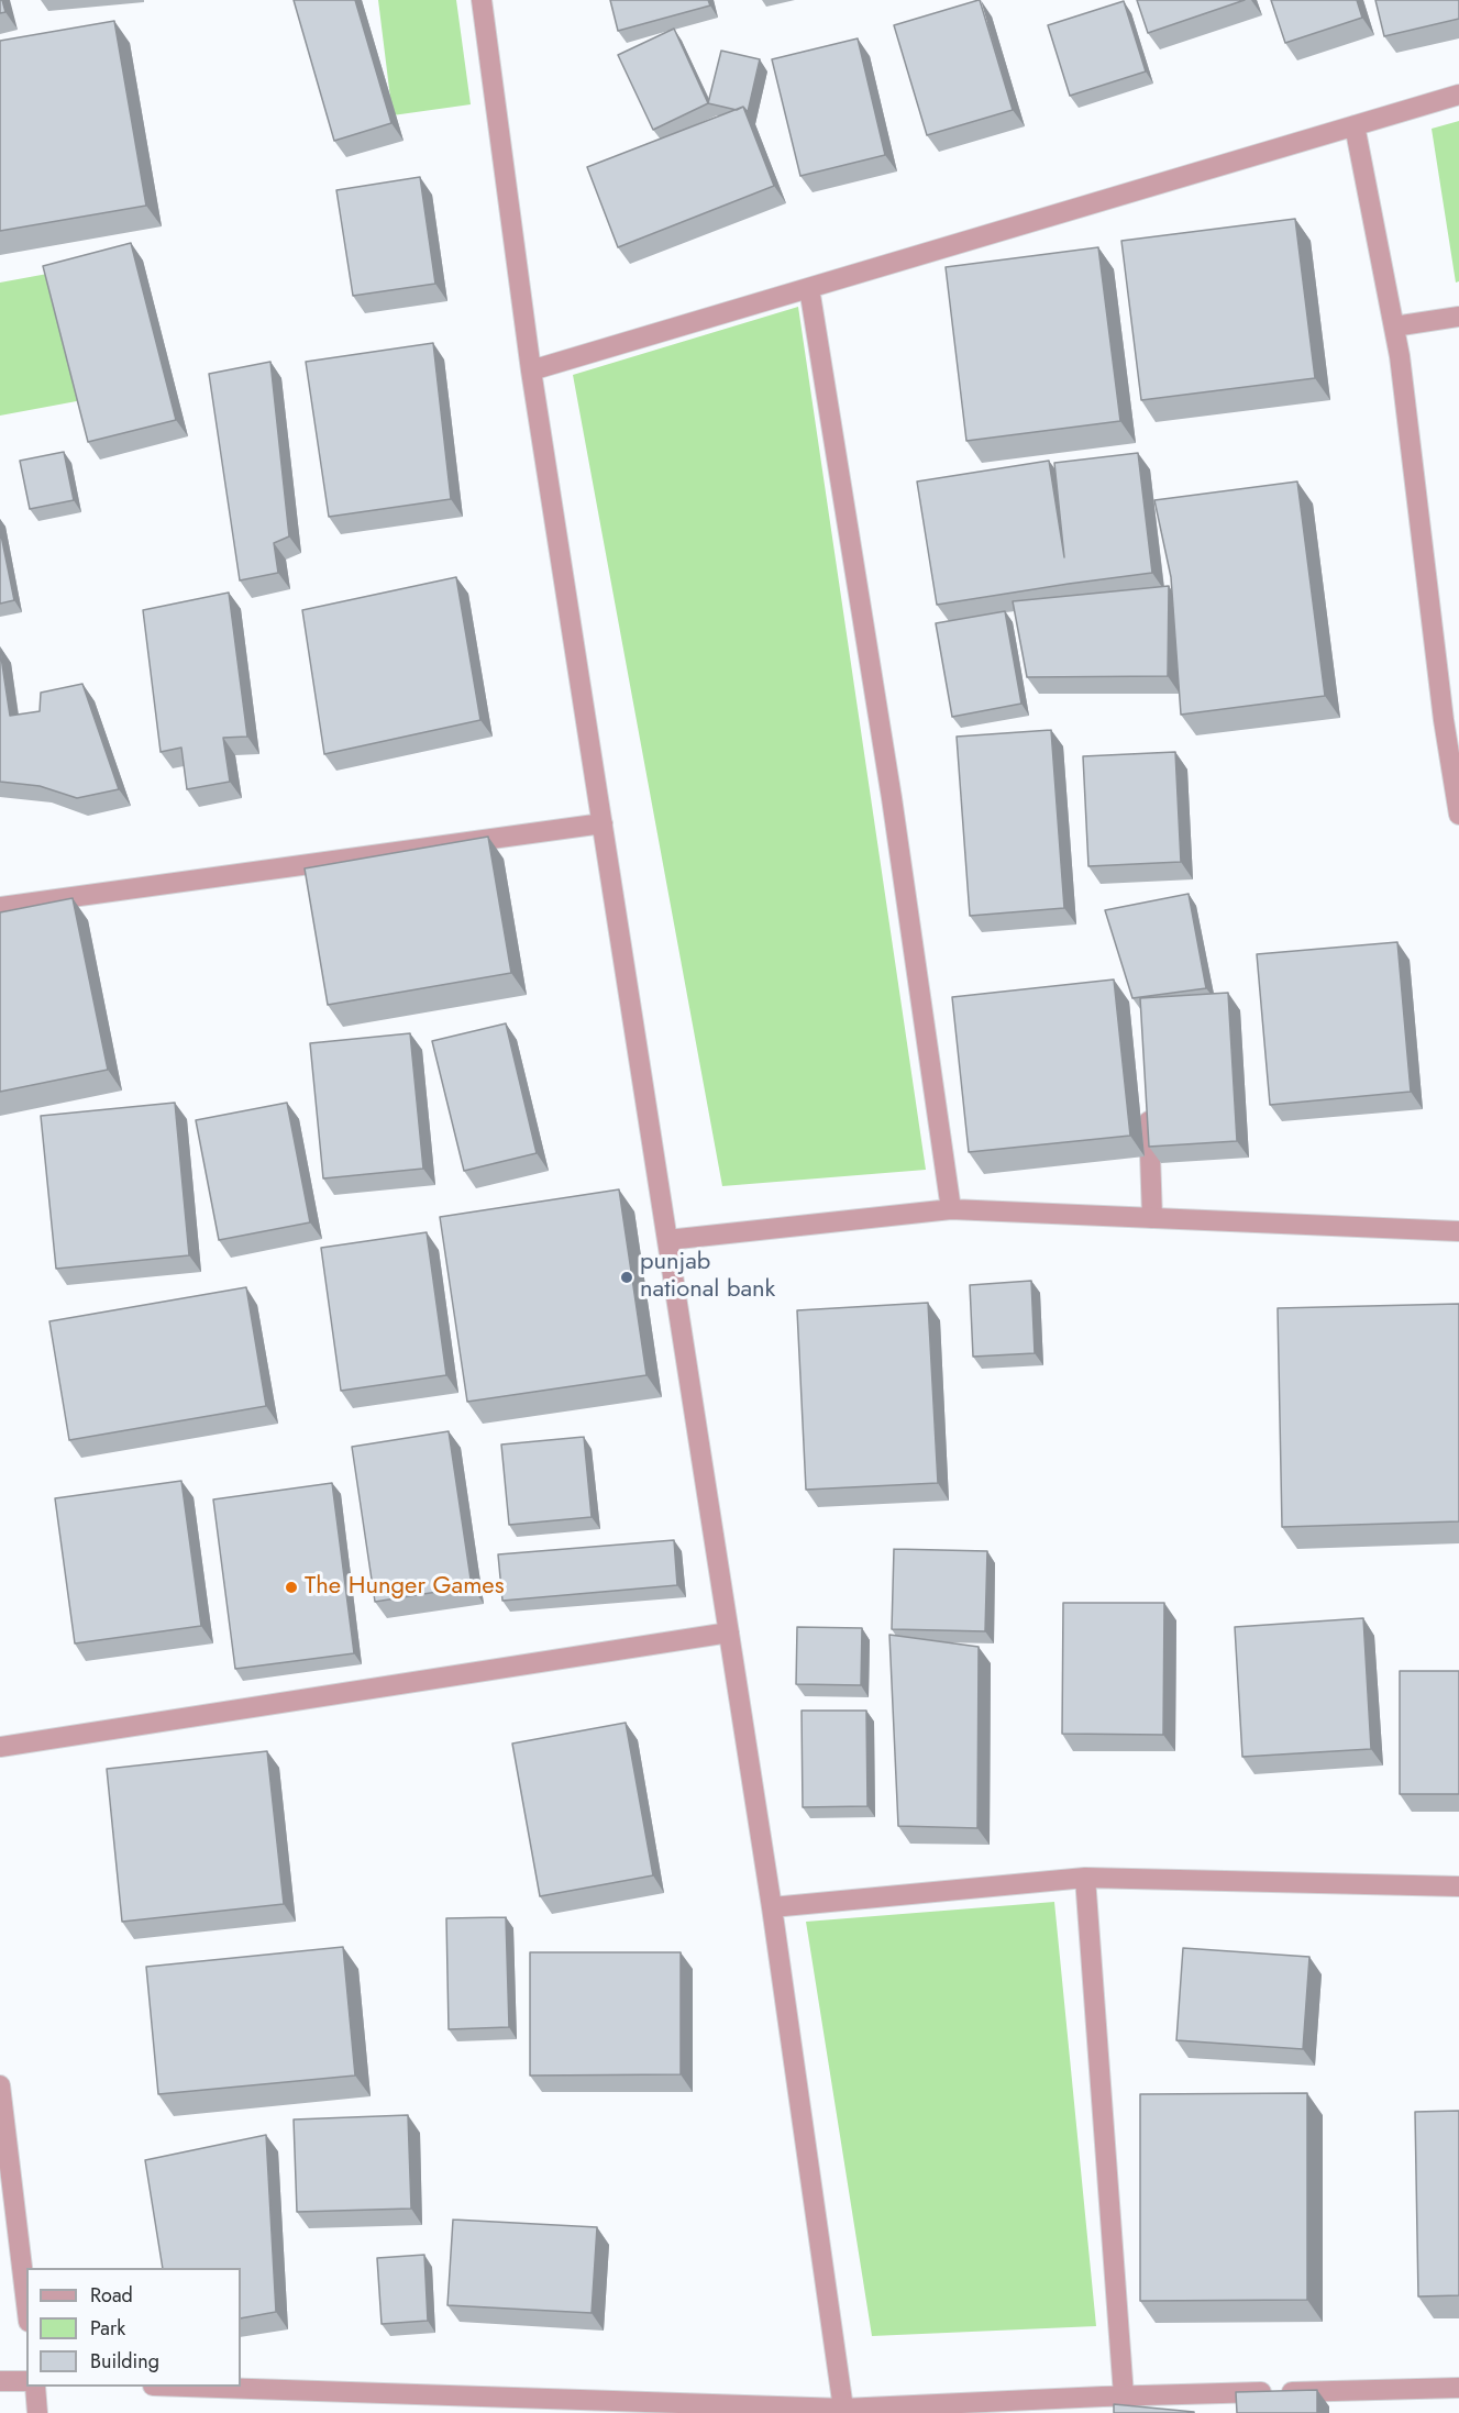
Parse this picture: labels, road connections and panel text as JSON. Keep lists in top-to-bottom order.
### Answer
{
  "places": ["punjab national bank", "The Hunger Games"],
  "legend": ["Road", "Park", "Building"]
}
